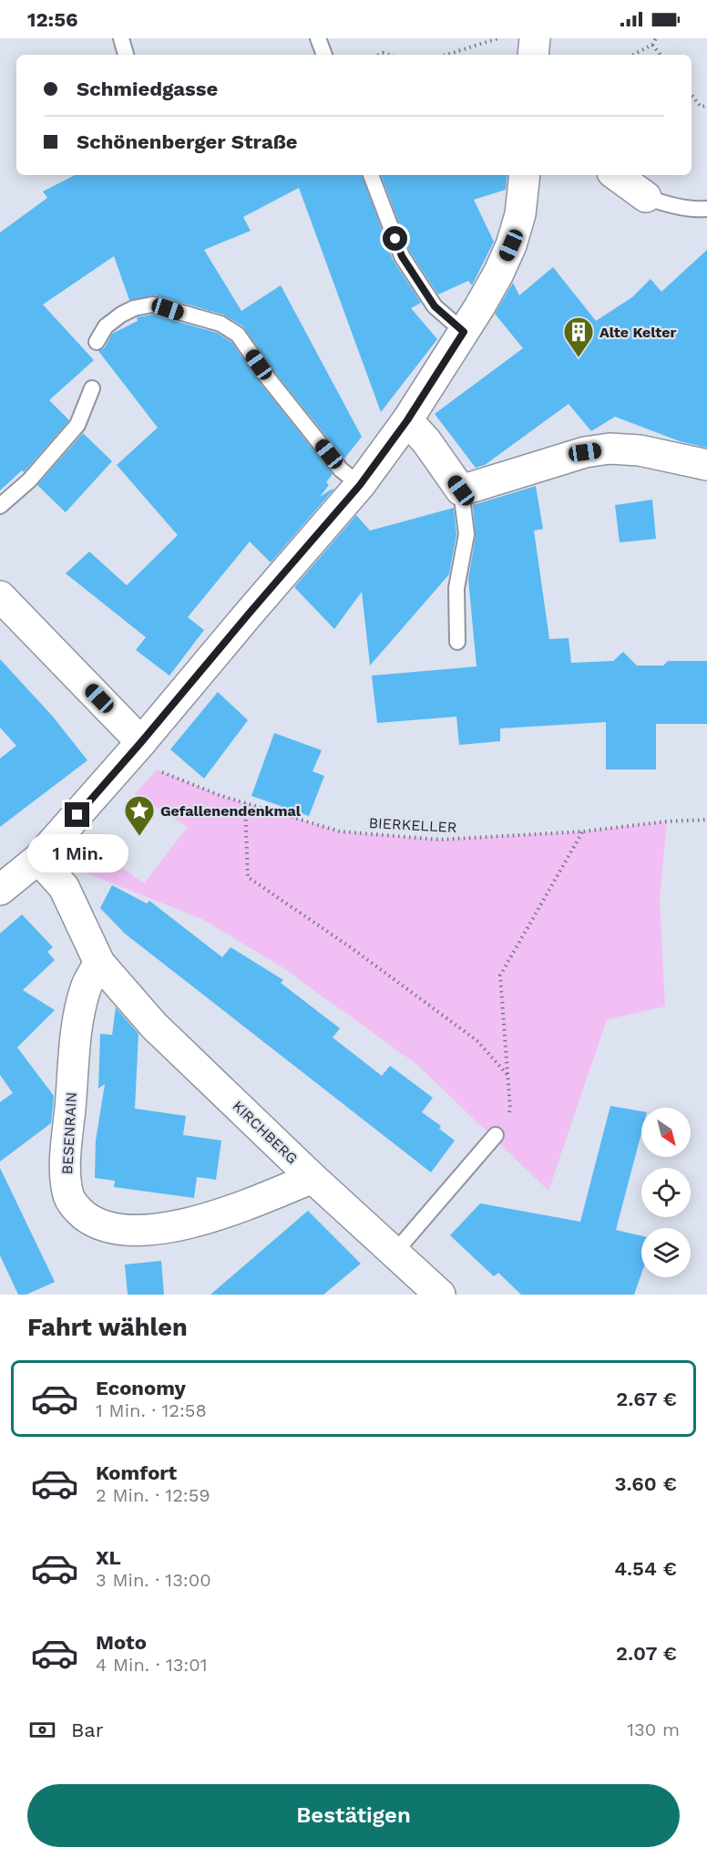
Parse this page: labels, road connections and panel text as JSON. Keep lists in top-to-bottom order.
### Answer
{
  "streets": {
    "street": ["KIRCHBERG", "BESENRAIN"],
    "path": ["BIERKELLER"]
  },
  "crossings": [
    ["KIRCHBERG", "BESENRAIN"]
  ],
  "places": {
    "building": ["Alte Kelter"],
    "place": ["Gefallenendenkmal"]
  },
  "north": "bottom right",
  "page": {
    "status": "12:56",
    "banner": ["Schmiedgasse", "Schönenberger Straße"],
    "bubble": "1 Min.",
    "heading": "Fahrt wählen",
    "list": [
      {
        "name": "Economy",
        "note": "1 Min. · 12:58",
        "value": "2.67 €"
      },
      {
        "name": "Komfort",
        "note": "2 Min. · 12:59",
        "value": "3.60 €"
      },
      {
        "name": "XL",
        "note": "3 Min. · 13:00",
        "value": "4.54 €"
      },
      {
        "name": "Moto",
        "note": "4 Min. · 13:01",
        "value": "2.07 €"
      }
    ],
    "pay": ["Bar", "130 m"],
    "buttons": "Bestätigen"
  }
}
